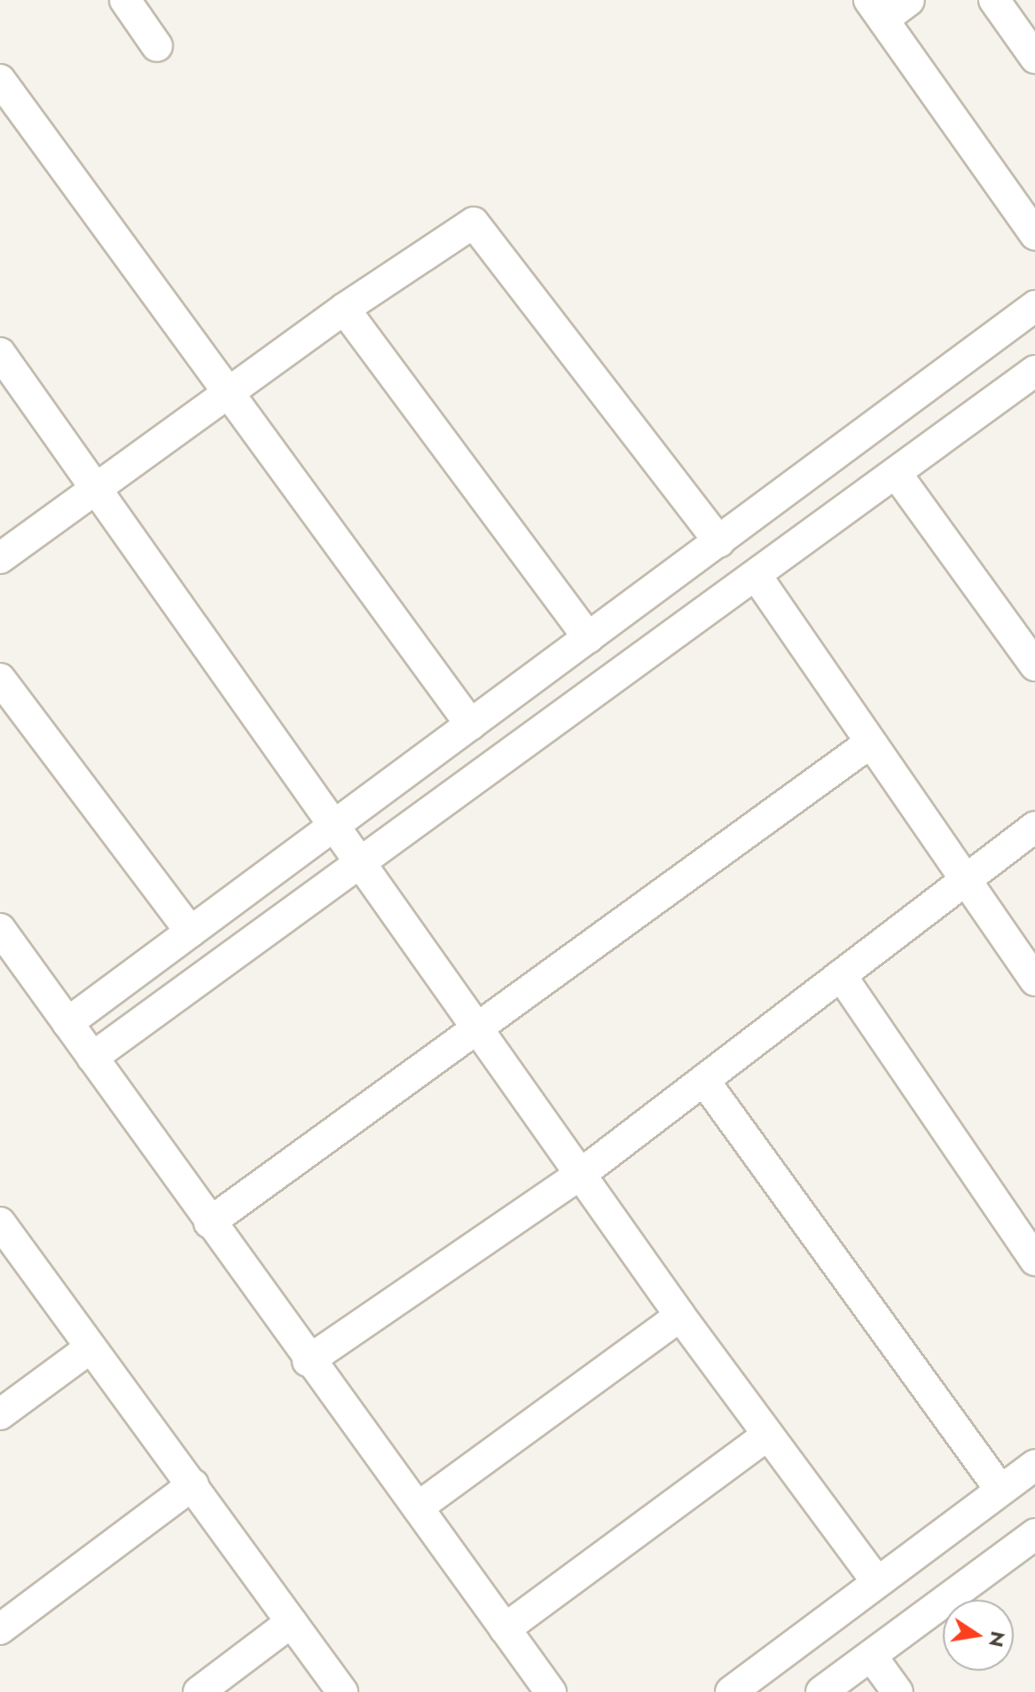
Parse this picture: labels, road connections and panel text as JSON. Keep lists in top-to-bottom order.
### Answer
{
  "north": "right"
}
